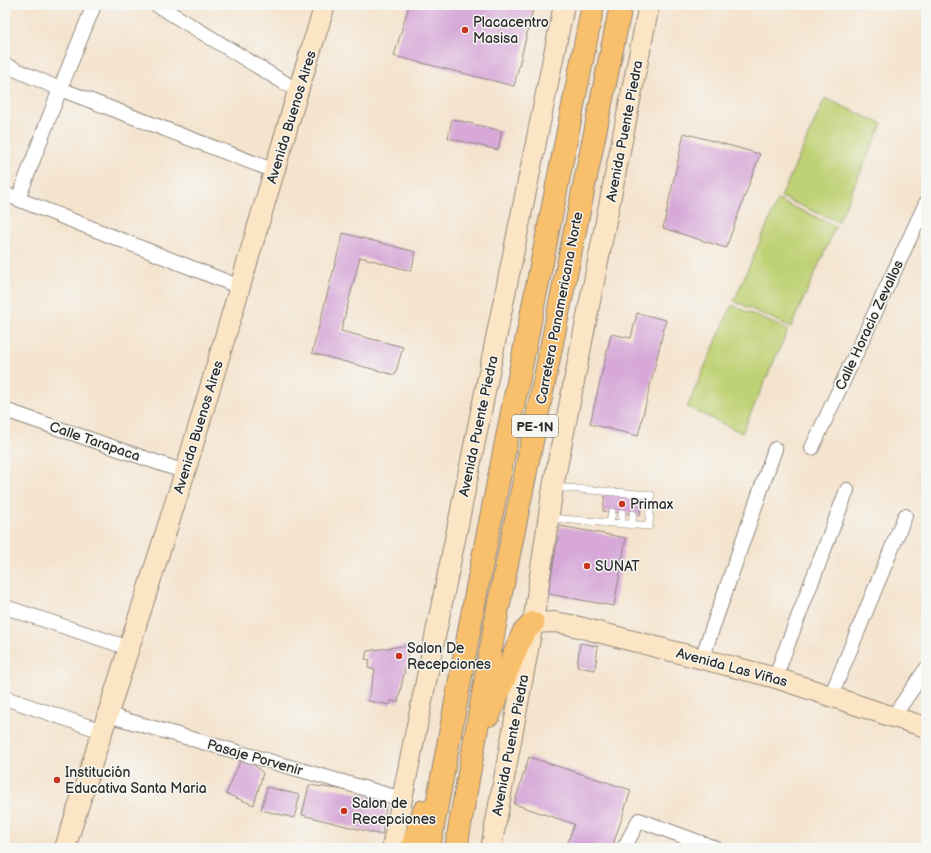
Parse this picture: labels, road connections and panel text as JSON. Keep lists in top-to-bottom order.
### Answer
{
  "streets": {
    "highway": ["Carretera Panamericana Norte", "PE-1N"],
    "main road": ["Avenida Buenos Aires", "Avenida Puente Piedra", "Avenida Las Viñas"],
    "street": ["Calle Horacio Zevallos", "Calle Tarapaca", "Pasaje Porvenir"]
  },
  "crossings": [
    ["Avenida Buenos Aires", "Calle Tarapaca"],
    ["Avenida Buenos Aires", "Pasaje Porvenir"],
    ["Avenida Puente Piedra", "Avenida Las Viñas"],
    ["Avenida Puente Piedra", "Pasaje Porvenir"]
  ],
  "places": [
    "Placacentro Masisa",
    "Primax",
    "SUNAT",
    "Salon De Recepciones",
    "Institución Educativa Santa Maria",
    "Salon de Recepciones"
  ]
}
